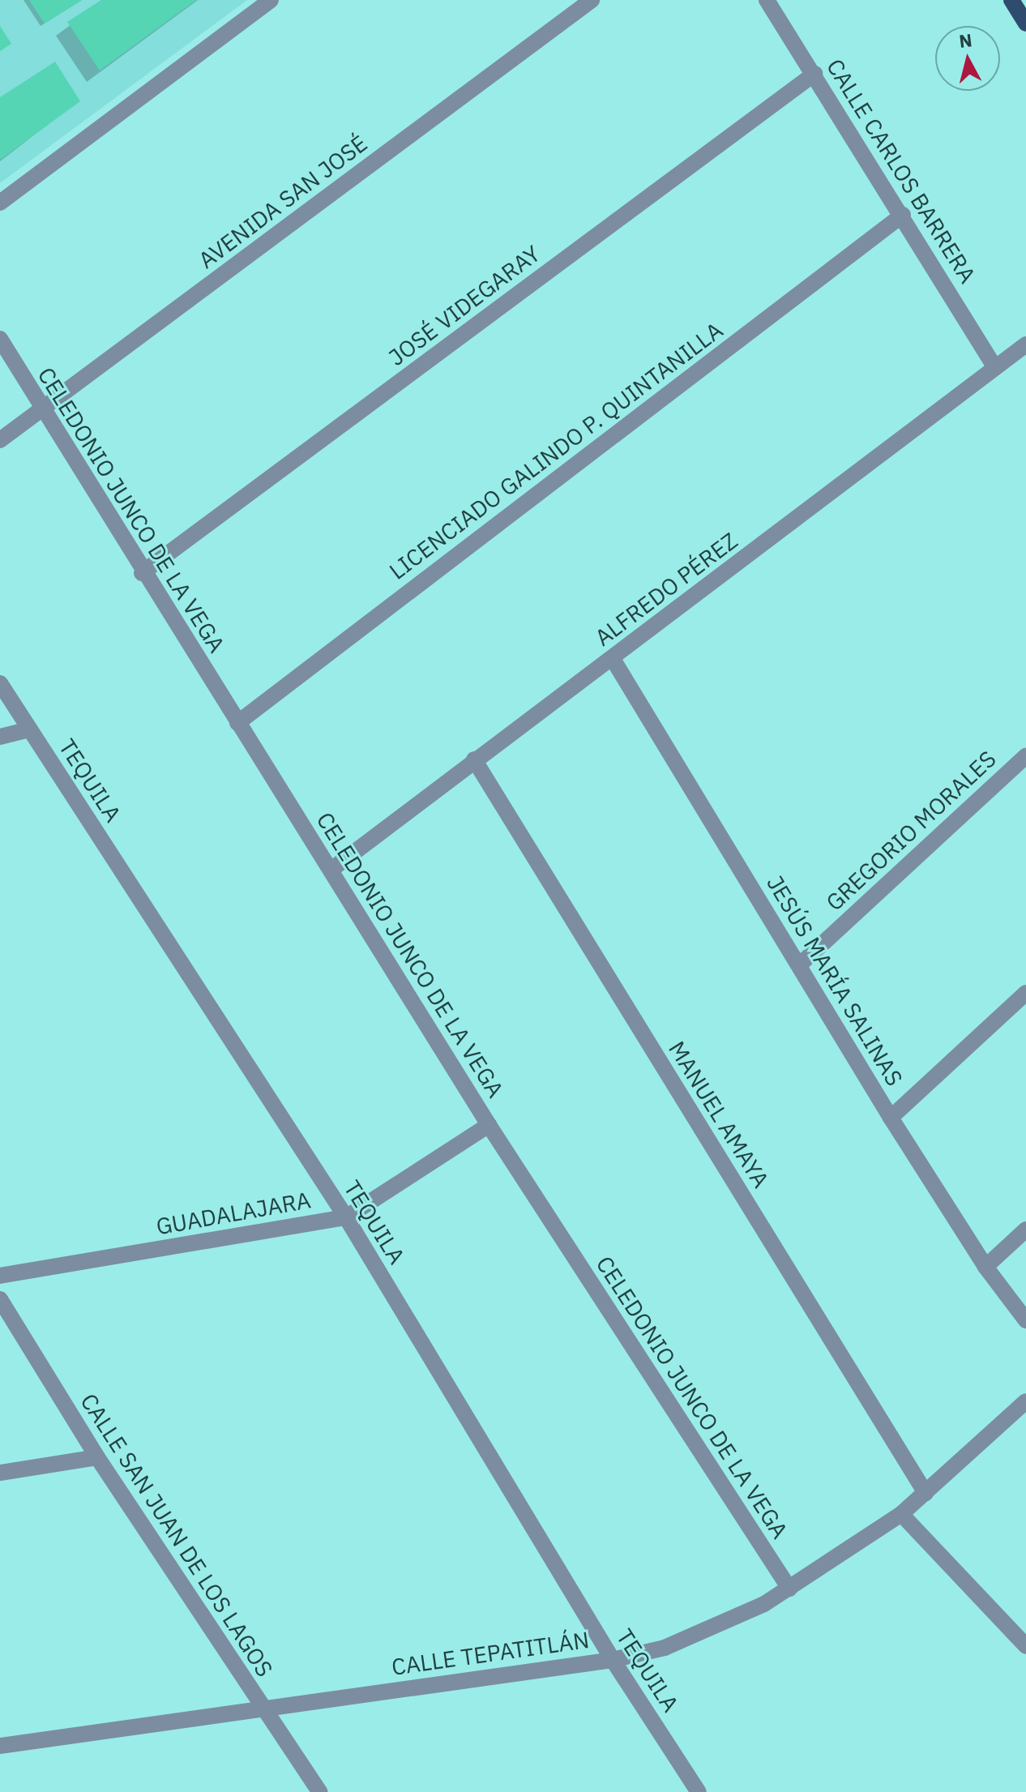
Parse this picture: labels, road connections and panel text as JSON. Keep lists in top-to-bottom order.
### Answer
{
  "streets": {
    "street": [
      "CALLE CARLOS BARRERA",
      "AVENIDA SAN JOSÉ",
      "JOSÉ VIDEGARAY",
      "LICENCIADO GALINDO P. QUINTANILLA",
      "CELEDONIO JUNCO DE LA VEGA",
      "ALFREDO PÉREZ",
      "TEQUILA",
      "GREGORIO MORALES",
      "JESÚS MARÍA SALINAS",
      "MANUEL AMAYA",
      "GUADALAJARA",
      "CALLE SAN JUAN DE LOS LAGOS",
      "CALLE TEPATITLÁN"
    ]
  },
  "crossings": [
    ["CALLE CARLOS BARRERA", "JOSÉ VIDEGARAY"],
    ["CALLE CARLOS BARRERA", "LICENCIADO GALINDO P. QUINTANILLA"],
    ["CALLE CARLOS BARRERA", "ALFREDO PÉREZ"],
    ["AVENIDA SAN JOSÉ", "CELEDONIO JUNCO DE LA VEGA"],
    ["JOSÉ VIDEGARAY", "CELEDONIO JUNCO DE LA VEGA"],
    ["LICENCIADO GALINDO P. QUINTANILLA", "CELEDONIO JUNCO DE LA VEGA"],
    ["CELEDONIO JUNCO DE LA VEGA", "ALFREDO PÉREZ"],
    ["CELEDONIO JUNCO DE LA VEGA", "GUADALAJARA"],
    ["CELEDONIO JUNCO DE LA VEGA", "CALLE TEPATITLÁN"],
    ["ALFREDO PÉREZ", "JESÚS MARÍA SALINAS"],
    ["ALFREDO PÉREZ", "MANUEL AMAYA"],
    ["TEQUILA", "GUADALAJARA"],
    ["TEQUILA", "CALLE TEPATITLÁN"],
    ["GREGORIO MORALES", "JESÚS MARÍA SALINAS"],
    ["MANUEL AMAYA", "CALLE TEPATITLÁN"],
    ["CALLE SAN JUAN DE LOS LAGOS", "CALLE TEPATITLÁN"]
  ],
  "north": "top"
}
